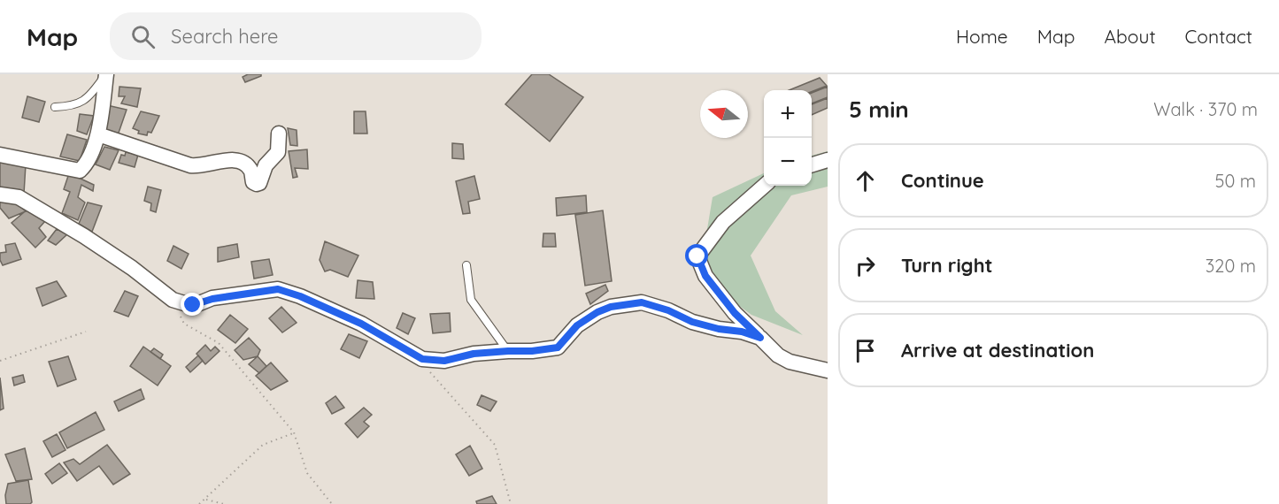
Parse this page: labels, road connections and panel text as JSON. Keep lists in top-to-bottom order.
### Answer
{
  "north": "left",
  "page": {
    "header": "Map",
    "search": "Search here",
    "nav": [
      "Home",
      "Map",
      "About",
      "Contact"
    ],
    "heading": ["5 min", "Walk · 370 m"],
    "map_buttons": ["+", "−"],
    "list": [
      ["Continue", "50 m"],
      ["Turn right", "320 m"],
      "Arrive at destination"
    ]
  }
}
